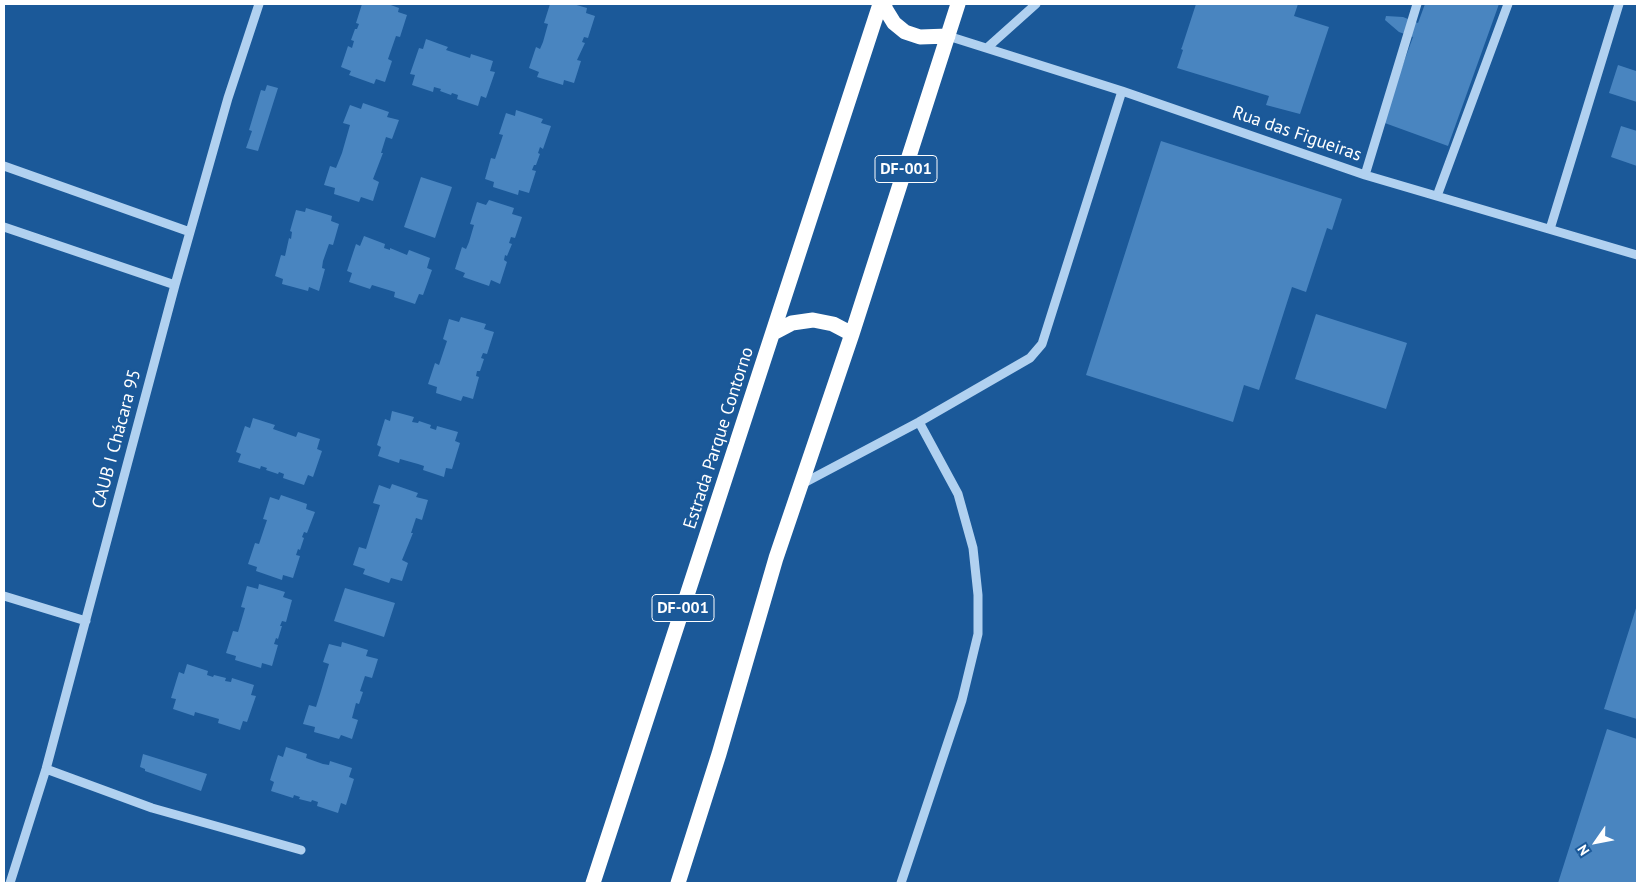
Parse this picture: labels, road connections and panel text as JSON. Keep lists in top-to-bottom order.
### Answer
{
  "streets": {
    "highway": ["DF-001", "Estrada Parque Contorno"],
    "street": ["Rua das Figueiras", "CAUB I Chácara 95"]
  },
  "crossings": [
    ["Rua das Figueiras", "DF-001"]
  ],
  "north": "bottom left"
}
